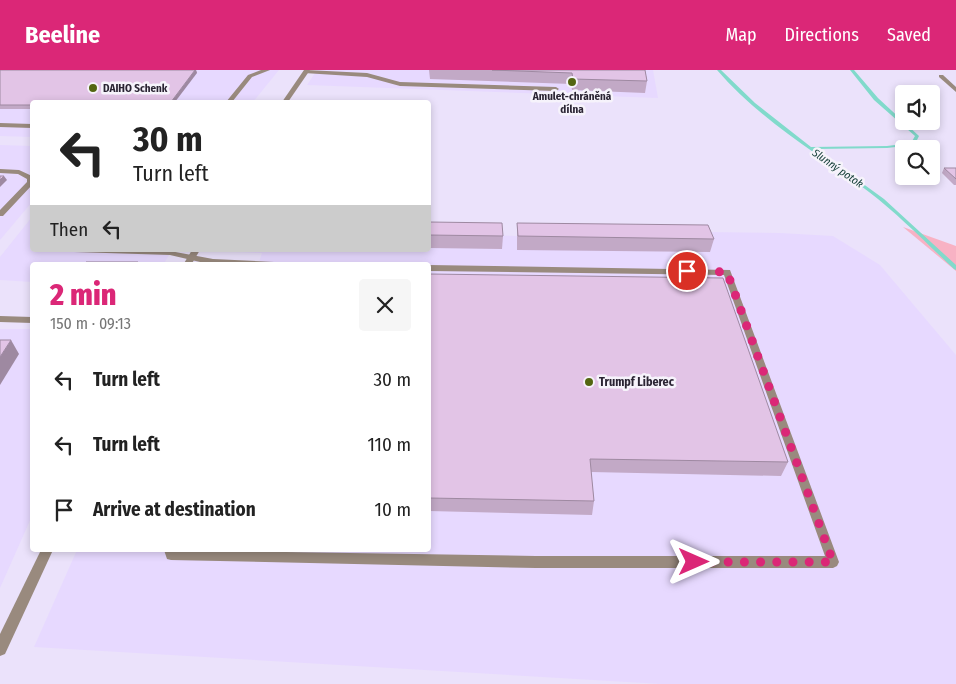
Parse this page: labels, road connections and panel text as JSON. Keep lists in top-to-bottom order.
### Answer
{
  "water": ["Slunný potok"],
  "places": ["Amulet-chráněná dílna", "DAIHO Schenk", "Trumpf Liberec"],
  "page": {
    "header": "Beeline",
    "nav": ["Map", "Directions", "Saved"],
    "turn": ["30 m", "Turn left"],
    "then": "Then",
    "heading": ["2 min", "150 m · 09:13"],
    "list": [
      {
        "name": "Turn left",
        "value": "30 m"
      },
      {
        "name": "Turn left",
        "value": "110 m"
      },
      {
        "name": "Arrive at destination",
        "value": "10 m"
      }
    ]
  }
}
